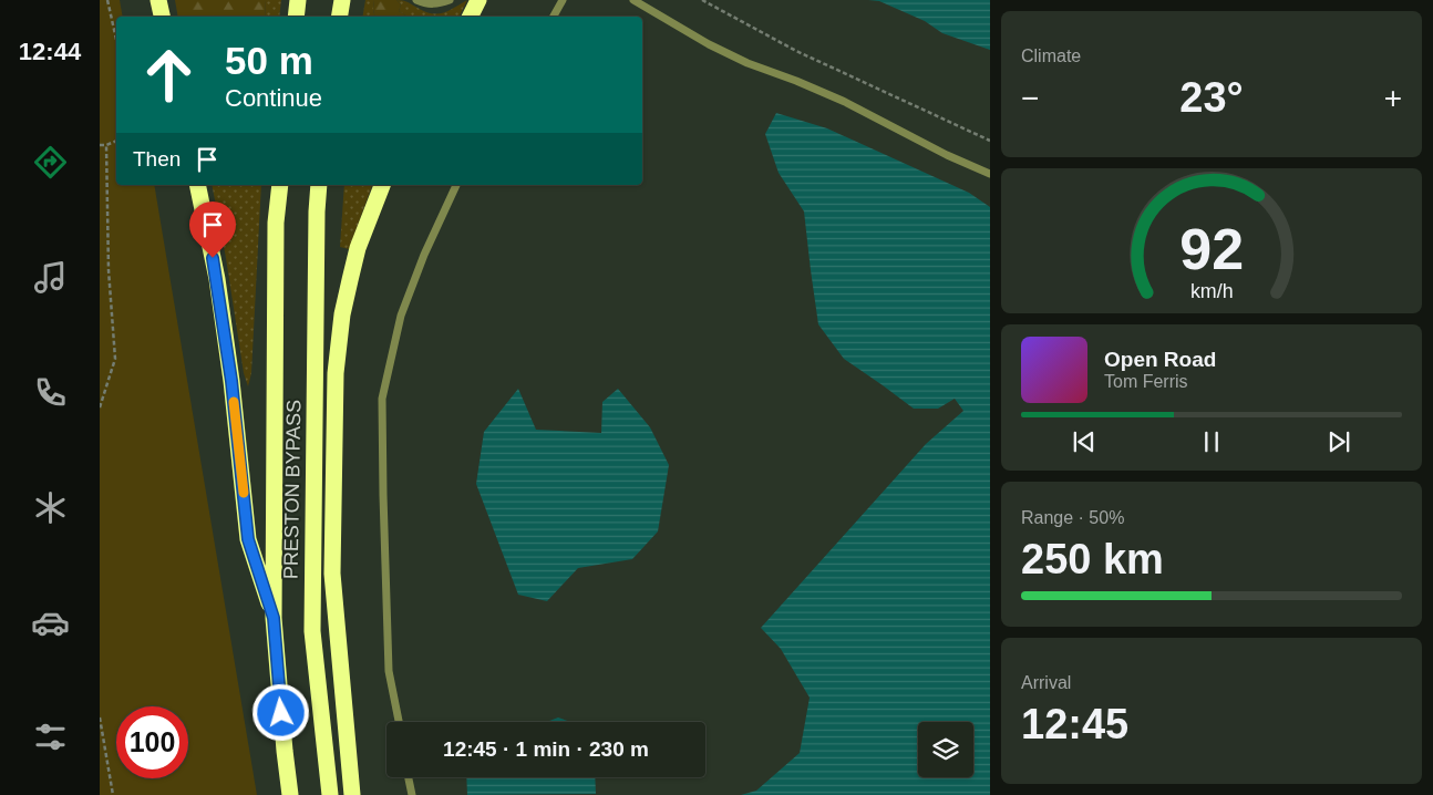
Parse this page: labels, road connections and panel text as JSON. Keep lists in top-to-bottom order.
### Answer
{
  "streets": {
    "highway": ["PRESTON BYPASS"]
  },
  "page": {
    "tabs": "12:44",
    "tile": [
      "Climate",
      ["Range · 50%", "250 km"],
      ["Arrival", "12:45"]
    ],
    "turn": ["50 m", "Continue"],
    "heat": ["−", "23°", "+"],
    "then": "Then",
    "song": ["Open Road", "Tom Ferris"],
    "limit": "100",
    "trip": "12:45 · 1 min · 230 m",
    "gauge": ["92", "km/h"]
  }
}
